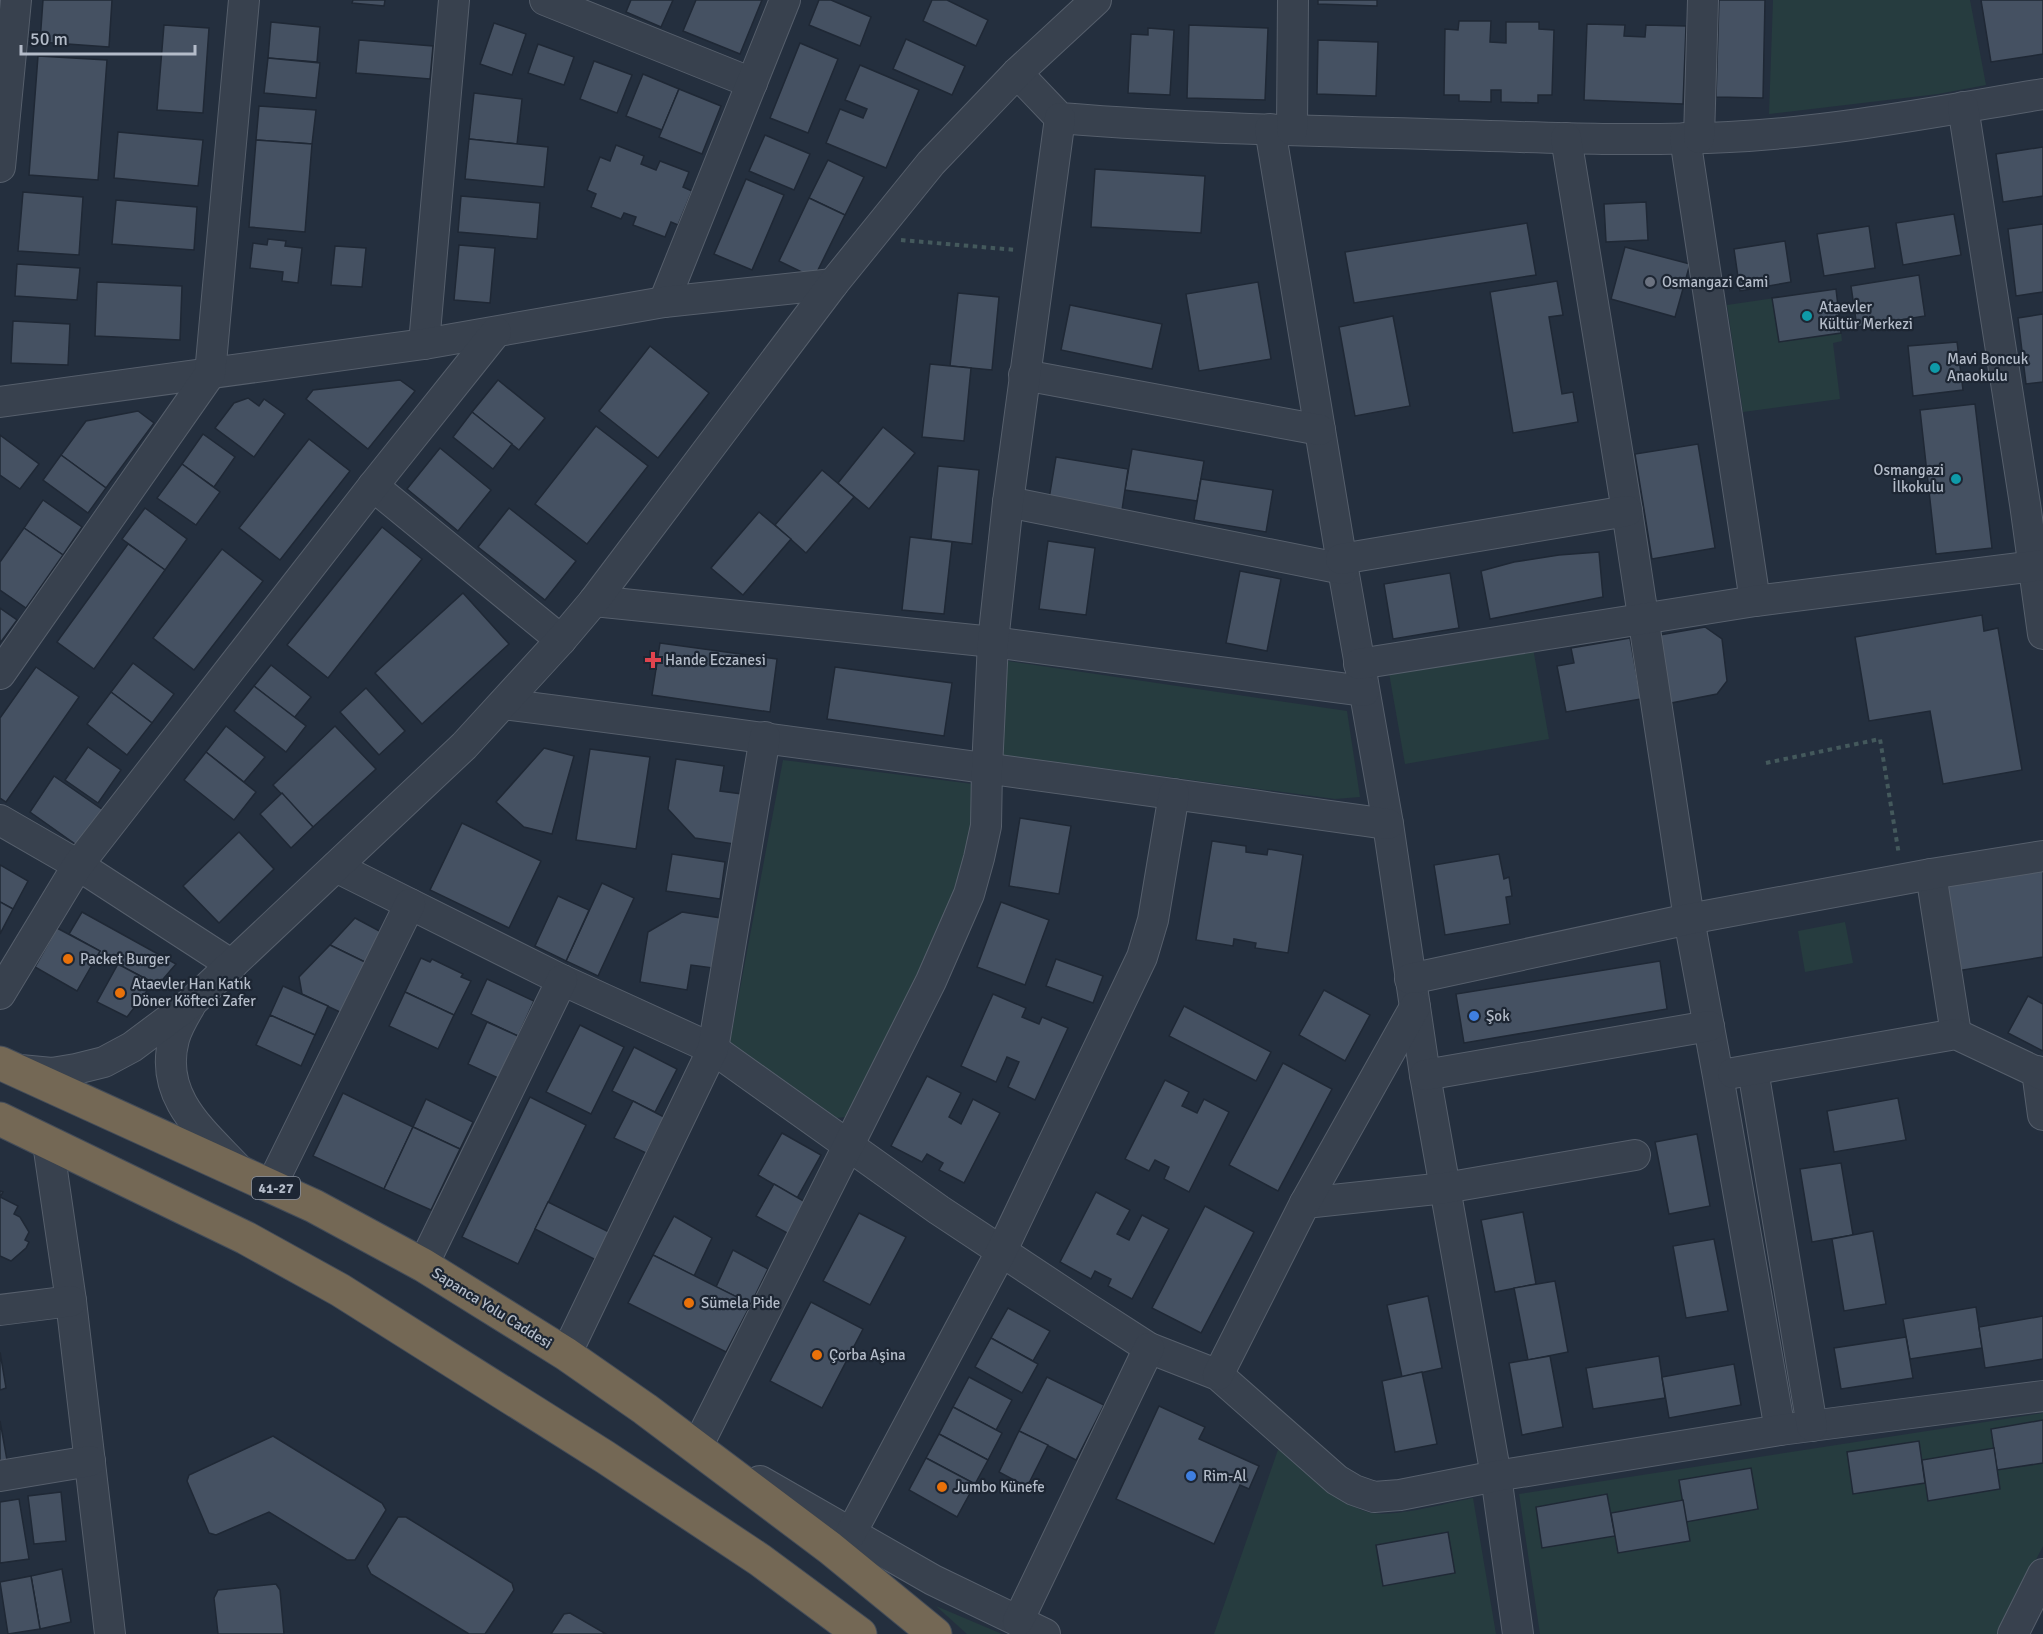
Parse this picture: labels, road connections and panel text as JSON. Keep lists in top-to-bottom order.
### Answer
{
  "streets": {
    "highway": ["41-27", "Sapanca Yolu Caddesi"]
  },
  "places": {
    "other": [
      "Osmangazi Cami",
      "Ataevler Kültür Merkezi",
      "Mavi Boncuk Anaokulu",
      "Osmangazi İlkokulu",
      "Packet Burger",
      "Ataevler Han Katık Döner Köfteci Zafer",
      "Şok",
      "Sümela Pide",
      "Çorba Aşina",
      "Rim-Al",
      "Jumbo Künefe"
    ],
    "health": ["Hande Eczanesi"]
  },
  "scale_bar": "50 m"
}
